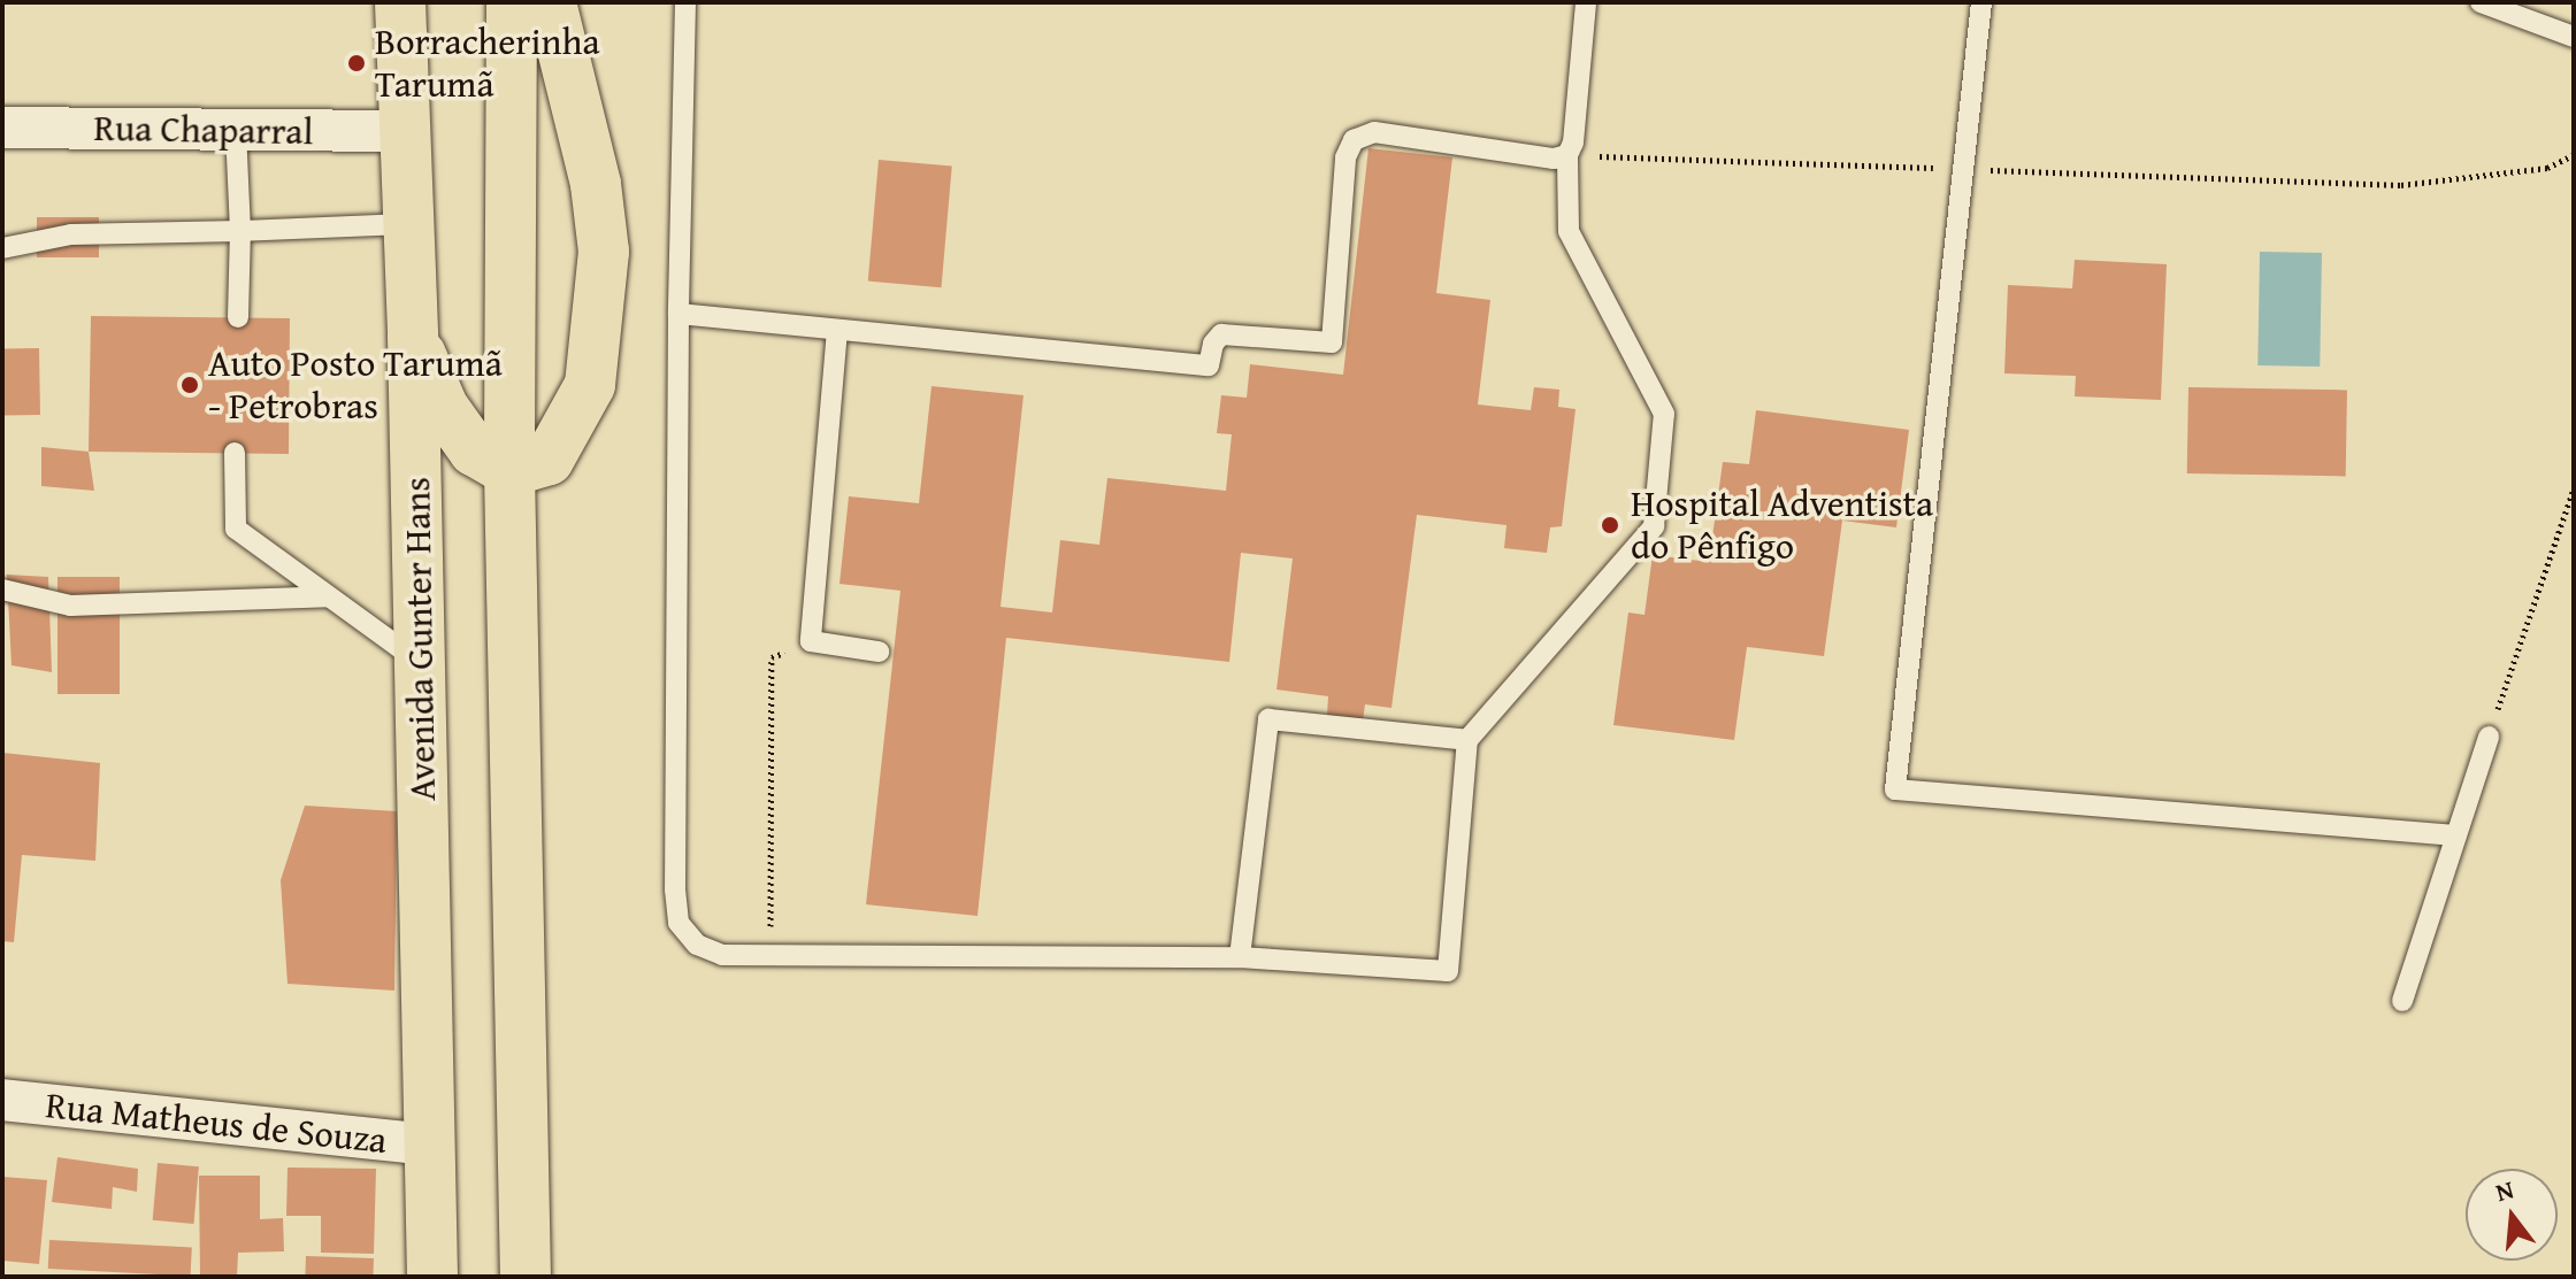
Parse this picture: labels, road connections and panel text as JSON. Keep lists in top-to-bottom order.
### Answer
{
  "streets": {
    "main road": ["Avenida Gunter Hans"],
    "street": ["Rua Chaparral", "Rua Matheus de Souza"]
  },
  "crossings": [
    ["Rua Chaparral", "Avenida Gunter Hans"],
    ["Avenida Gunter Hans", "Rua Matheus de Souza"]
  ],
  "places": ["Borracherinha Tarumã", "Auto Posto Tarumã - Petrobras", "Hospital Adventista do Pênfigo"],
  "north": "top"
}
